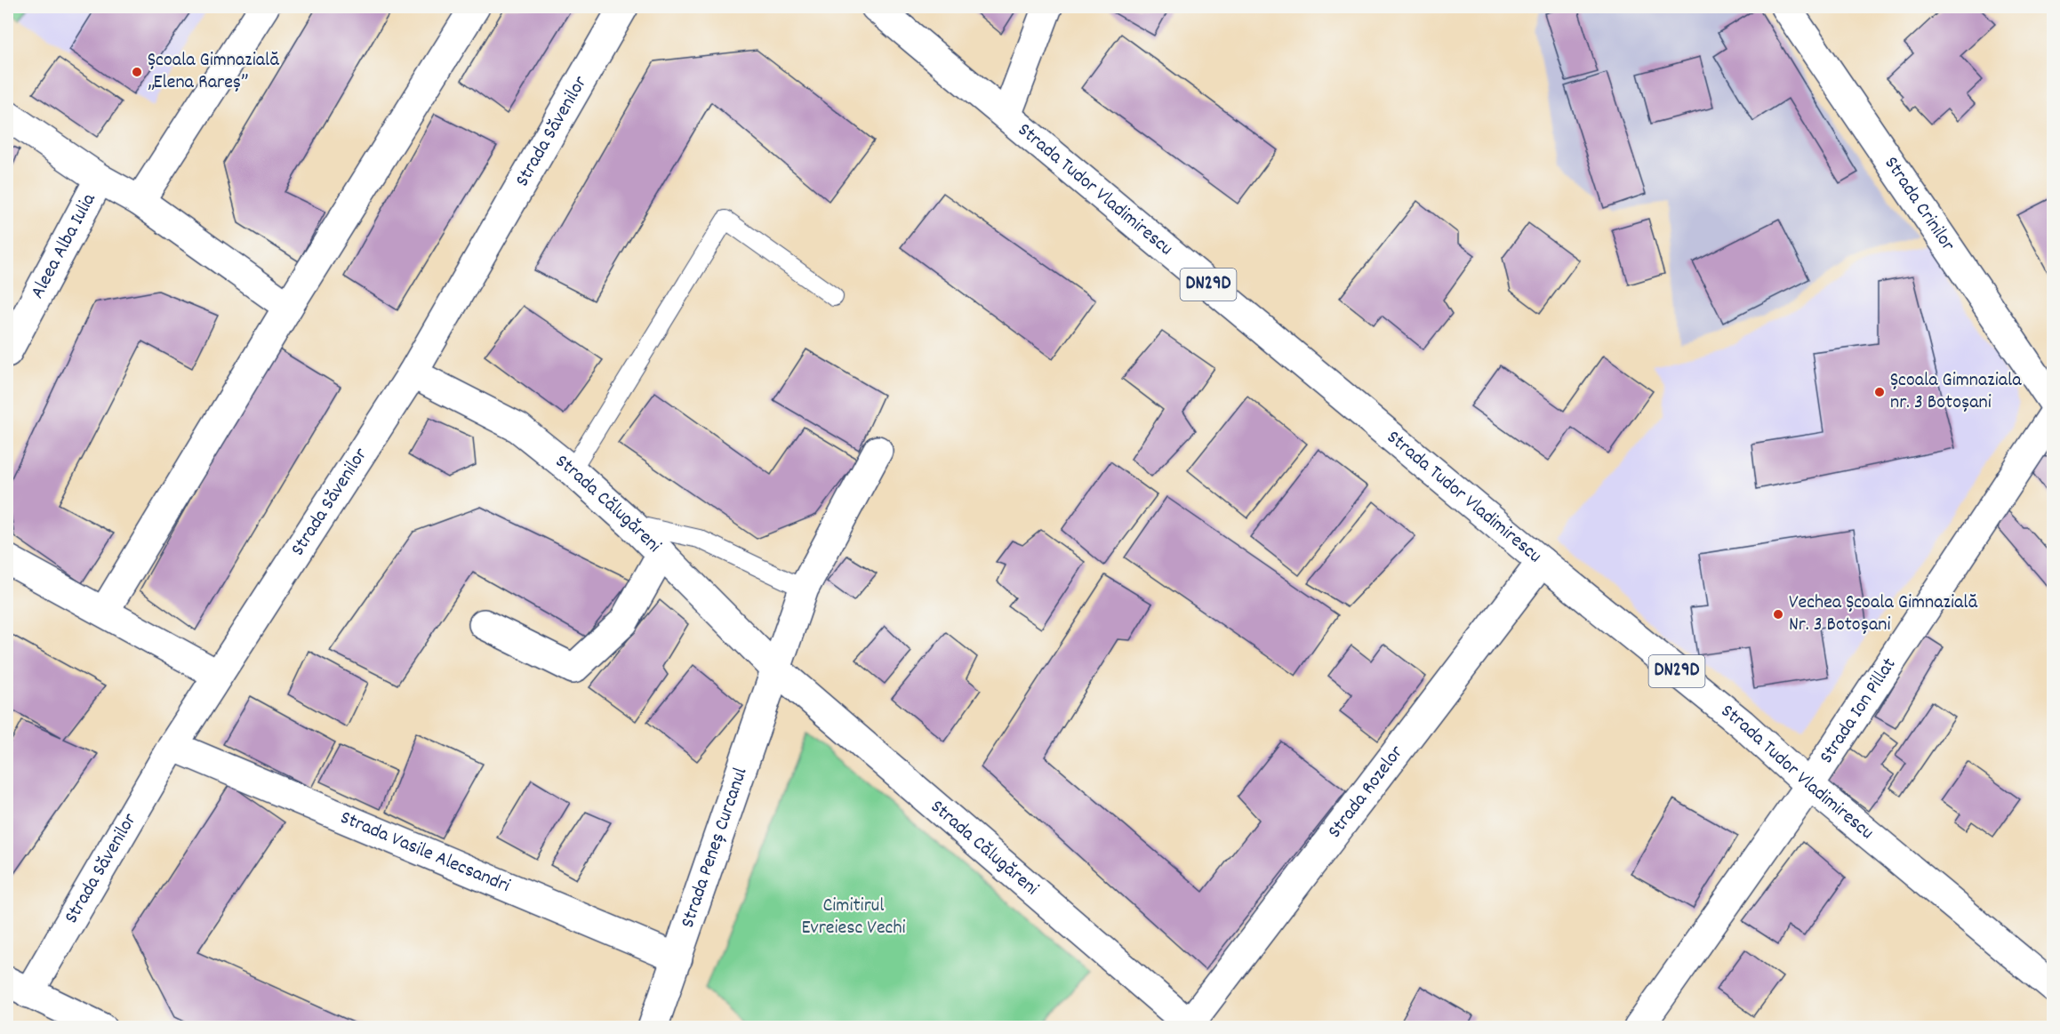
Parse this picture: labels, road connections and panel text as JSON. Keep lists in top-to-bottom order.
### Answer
{
  "streets": {
    "street": [
      "Strada Săvenilor",
      "Strada Tudor Vladimirescu",
      "Strada Crinilor",
      "Aleea Alba Iulia",
      "DN29D",
      "Strada Călugăreni",
      "Strada Ion Pillat",
      "Strada Rozelor",
      "Strada Peneș Curcanul",
      "Strada Vasile Alecsandri"
    ]
  },
  "crossings": [
    ["Strada Săvenilor", "Strada Călugăreni"],
    ["Strada Săvenilor", "Strada Vasile Alecsandri"],
    ["Strada Tudor Vladimirescu", "Strada Ion Pillat"],
    ["Strada Tudor Vladimirescu", "Strada Rozelor"],
    ["Strada Călugăreni", "Strada Rozelor"],
    ["Strada Călugăreni", "Strada Peneș Curcanul"],
    ["Strada Peneș Curcanul", "Strada Vasile Alecsandri"]
  ],
  "parks": ["Cimitirul Evreiesc Vechi"],
  "places": ["Școala Gimnazială „Elena Rareș”", "Școala Gimnaziala nr. 3 Botoșani", "Vechea Școala Gimnazială Nr. 3 Botoșani"]
}
